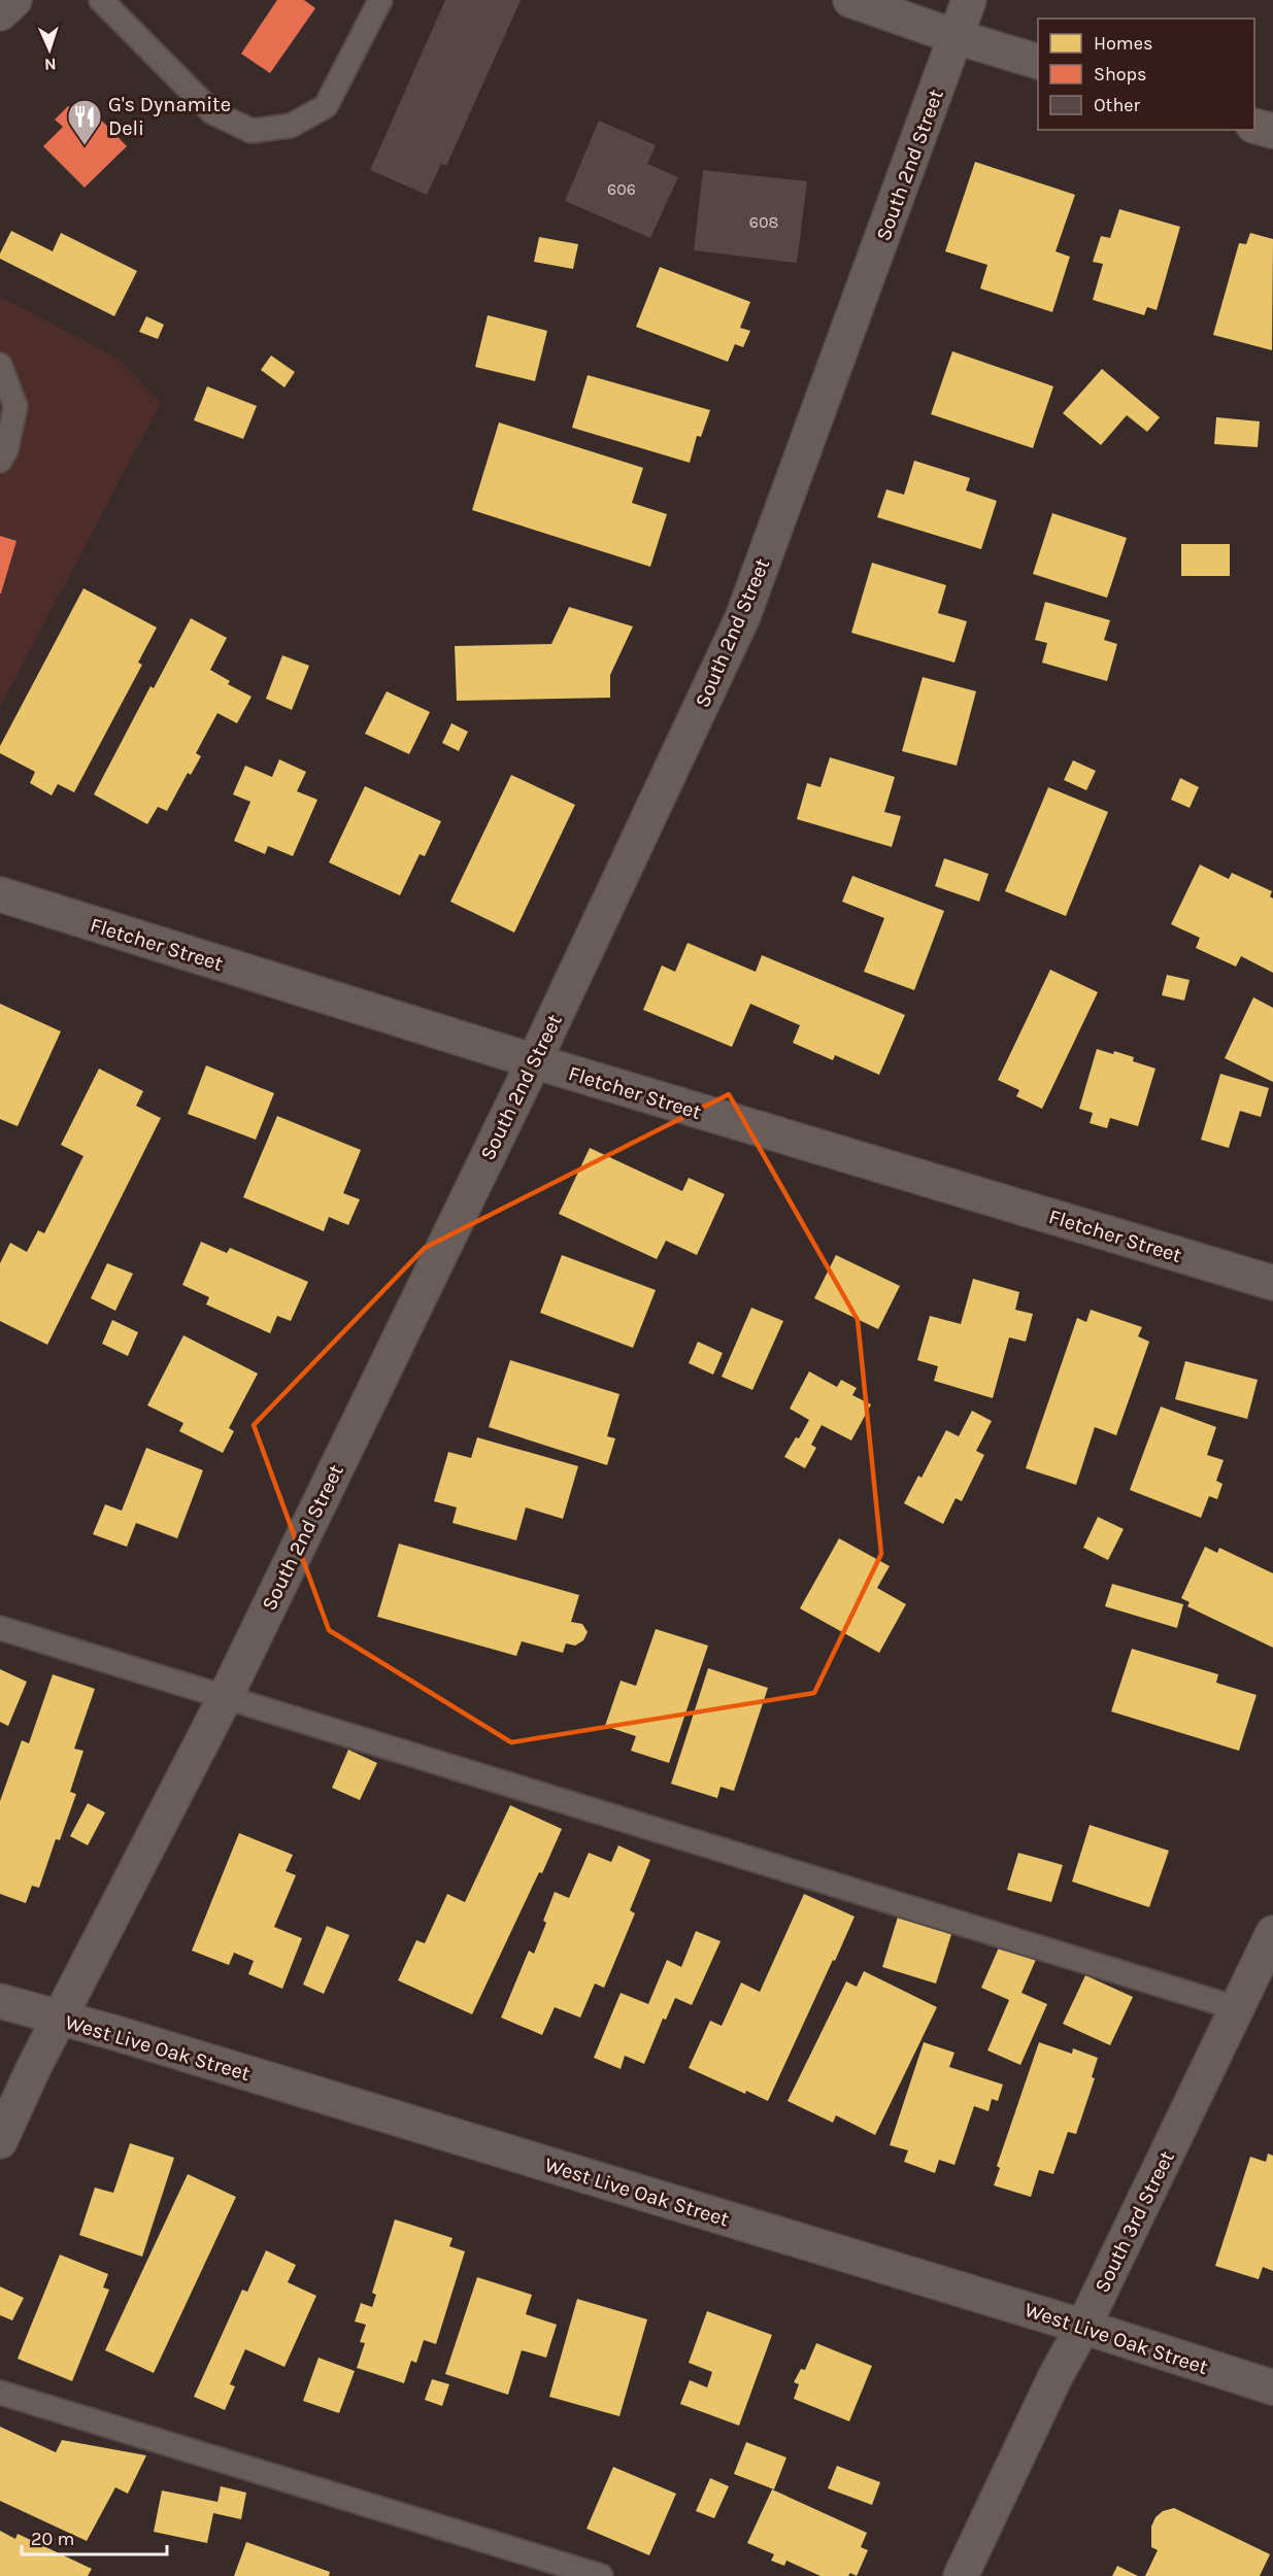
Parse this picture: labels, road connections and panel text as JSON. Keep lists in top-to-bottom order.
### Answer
{
  "streets": {
    "street": [
      "South 2nd Street",
      "Fletcher Street",
      "West Live Oak Street",
      "South 3rd Street"
    ]
  },
  "crossings": [
    ["South 2nd Street", "Fletcher Street"],
    ["South 2nd Street", "West Live Oak Street"],
    ["West Live Oak Street", "South 3rd Street"]
  ],
  "places": {
    "restaurant": ["G's Dynamite Deli"]
  },
  "house_numbers": ["606", "608"],
  "legend": ["Homes", "Shops", "Other"],
  "scale_bar": "20 m",
  "north": "bottom"
}
